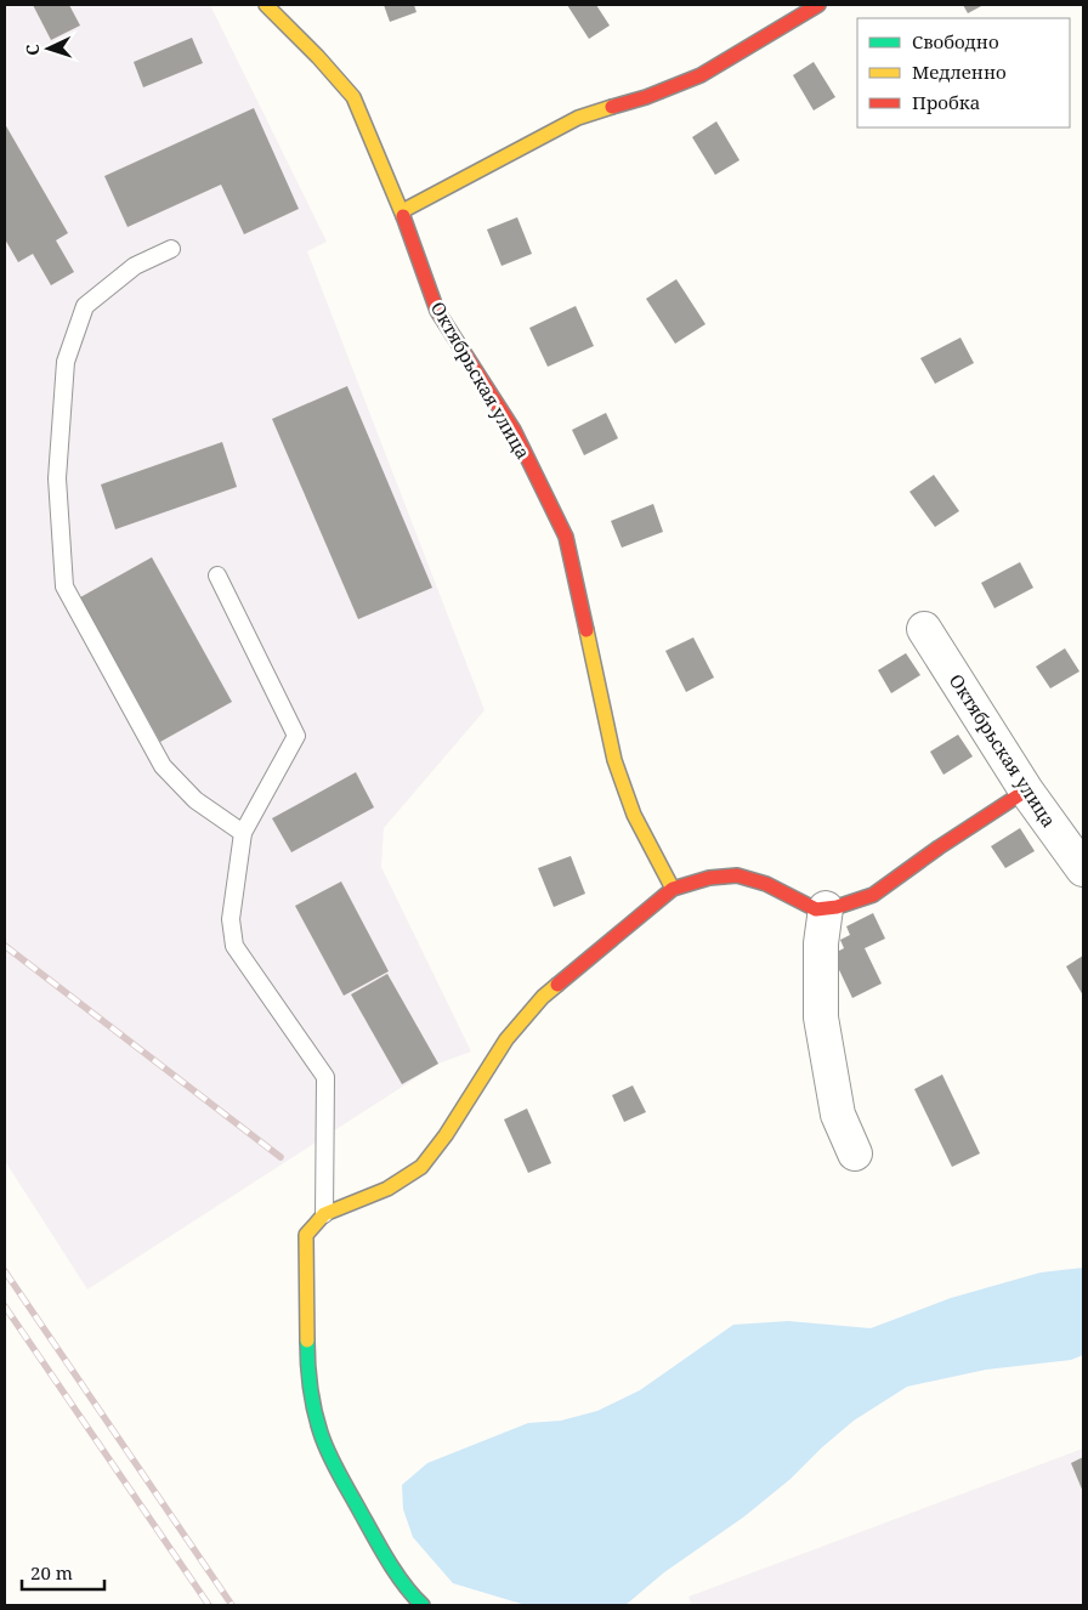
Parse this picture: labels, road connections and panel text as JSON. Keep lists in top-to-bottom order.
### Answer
{
  "streets": {
    "street": ["Октябрьская улица"]
  },
  "legend": ["Свободно", "Медленно", "Пробка"],
  "scale_bar": "20 m",
  "north": "left"
}
